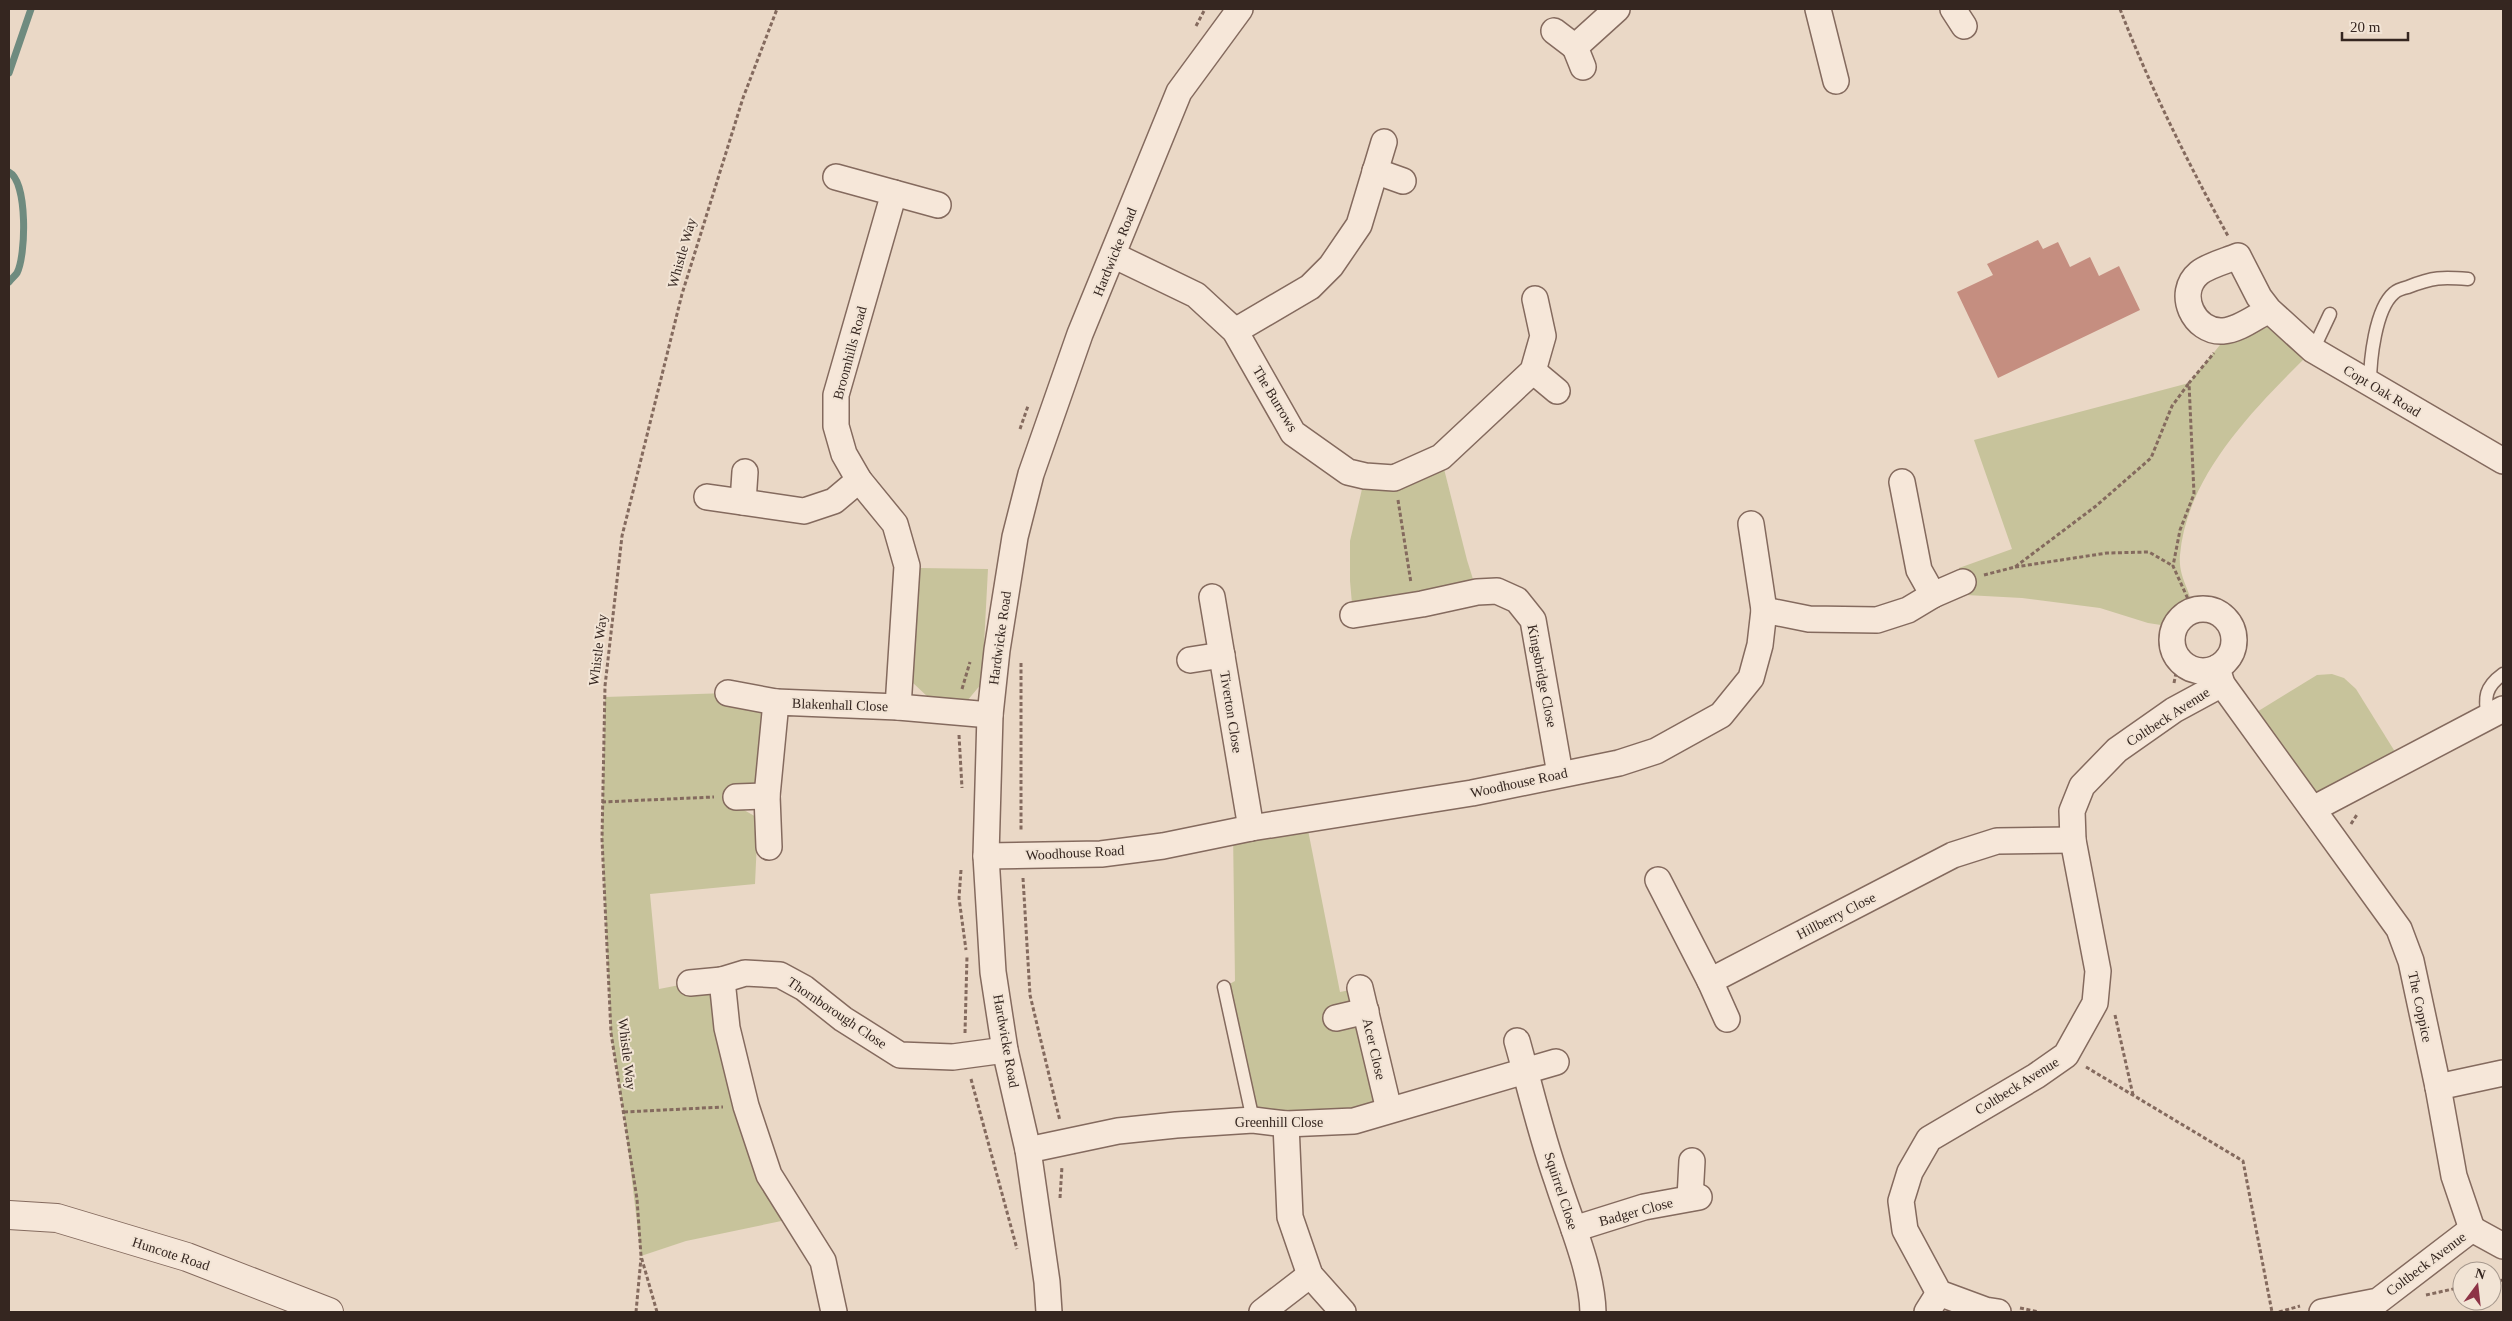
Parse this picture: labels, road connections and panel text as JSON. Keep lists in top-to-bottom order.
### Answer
{
  "streets": {
    "street": [
      "Hardwicke Road",
      "Broomhills Road",
      "Copt Oak Road",
      "The Burrows",
      "Kingsbridge Close",
      "Blakenhall Close",
      "Tiverton Close",
      "Coltbeck Avenue",
      "Woodhouse Road",
      "Hillberry Close",
      "The Coppice",
      "Thornborough Close",
      "Acer Close",
      "Greenhill Close",
      "Squirrel Close",
      "Badger Close",
      "Huncote Road"
    ],
    "path": ["Whistle Way"]
  },
  "crossings": [
    ["Hardwicke Road", "The Burrows"],
    ["Hardwicke Road", "Blakenhall Close"],
    ["Hardwicke Road", "Woodhouse Road"],
    ["Hardwicke Road", "Thornborough Close"],
    ["Hardwicke Road", "Greenhill Close"],
    ["Broomhills Road", "Blakenhall Close"],
    ["Kingsbridge Close", "Woodhouse Road"],
    ["Tiverton Close", "Woodhouse Road"],
    ["Coltbeck Avenue", "Hillberry Close"],
    ["Coltbeck Avenue", "The Coppice"],
    ["Acer Close", "Greenhill Close"],
    ["Greenhill Close", "Squirrel Close"],
    ["Squirrel Close", "Badger Close"]
  ],
  "scale_bar": "20 m",
  "north": "top"
}
